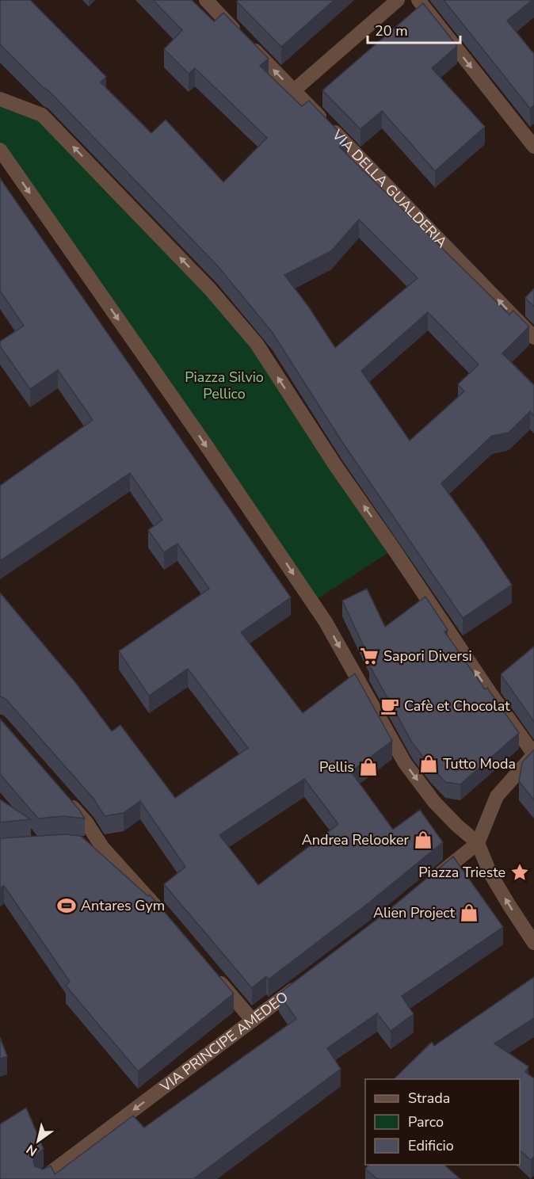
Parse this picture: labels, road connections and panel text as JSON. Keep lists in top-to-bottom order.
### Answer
{
  "streets": {
    "street": ["VIA DELLA GUALDERIA", "VIA PRINCIPE AMEDEO"]
  },
  "one_way": ["VIA DELLA GUALDERIA", "VIA PRINCIPE AMEDEO"],
  "parks": ["Piazza Silvio Pellico"],
  "places": {
    "supermarket": ["Sapori Diversi"],
    "cafe": ["Cafè et Chocolat"],
    "shop": [
      "Tutto Moda",
      "Pellis",
      "Andrea Relooker",
      "Alien Project"
    ],
    "place": ["Piazza Trieste"],
    "sports": ["Antares Gym"]
  },
  "legend": ["Strada", "Parco", "Edificio"],
  "scale_bar": "20 m",
  "north": "bottom left"
}
